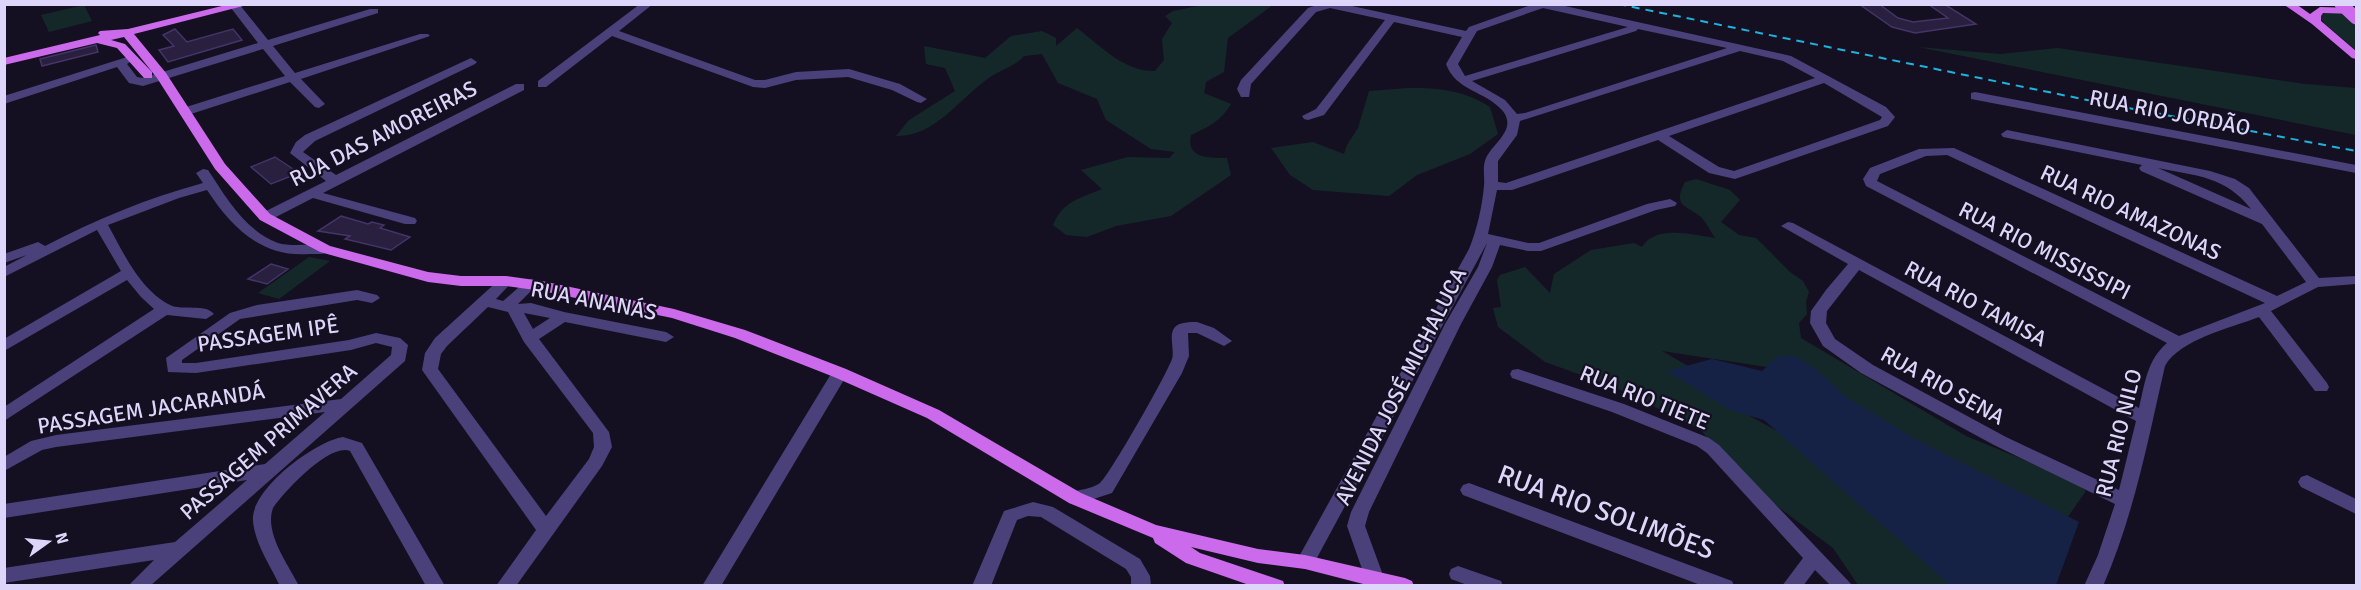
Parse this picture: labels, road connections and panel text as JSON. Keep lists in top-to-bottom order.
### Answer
{
  "streets": {
    "street": [
      "RUA RIO JORDÃO",
      "RUA DAS AMOREIRAS",
      "RUA RIO AMAZONAS",
      "RUA RIO MISSISSIPI",
      "RUA ANANÁS",
      "RUA RIO TAMISA",
      "PASSAGEM IPÊ",
      "RUA RIO SENA",
      "AVENIDA JOSÉ MICHALUCA",
      "RUA RIO TIETE",
      "PASSAGEM JACARANDÁ",
      "RUA RIO NILO",
      "PASSAGEM PRIMAVERA",
      "RUA RIO SOLIMÕES"
    ]
  },
  "crossings": [
    ["RUA RIO AMAZONAS", "RUA RIO MISSISSIPI"],
    ["RUA RIO AMAZONAS", "RUA RIO NILO"],
    ["RUA RIO MISSISSIPI", "RUA RIO NILO"],
    ["RUA RIO TAMISA", "RUA RIO SENA"],
    ["RUA RIO TAMISA", "RUA RIO NILO"],
    ["PASSAGEM IPÊ", "PASSAGEM PRIMAVERA"],
    ["RUA RIO SENA", "RUA RIO NILO"],
    ["PASSAGEM JACARANDÁ", "PASSAGEM PRIMAVERA"]
  ],
  "north": "right"
}
